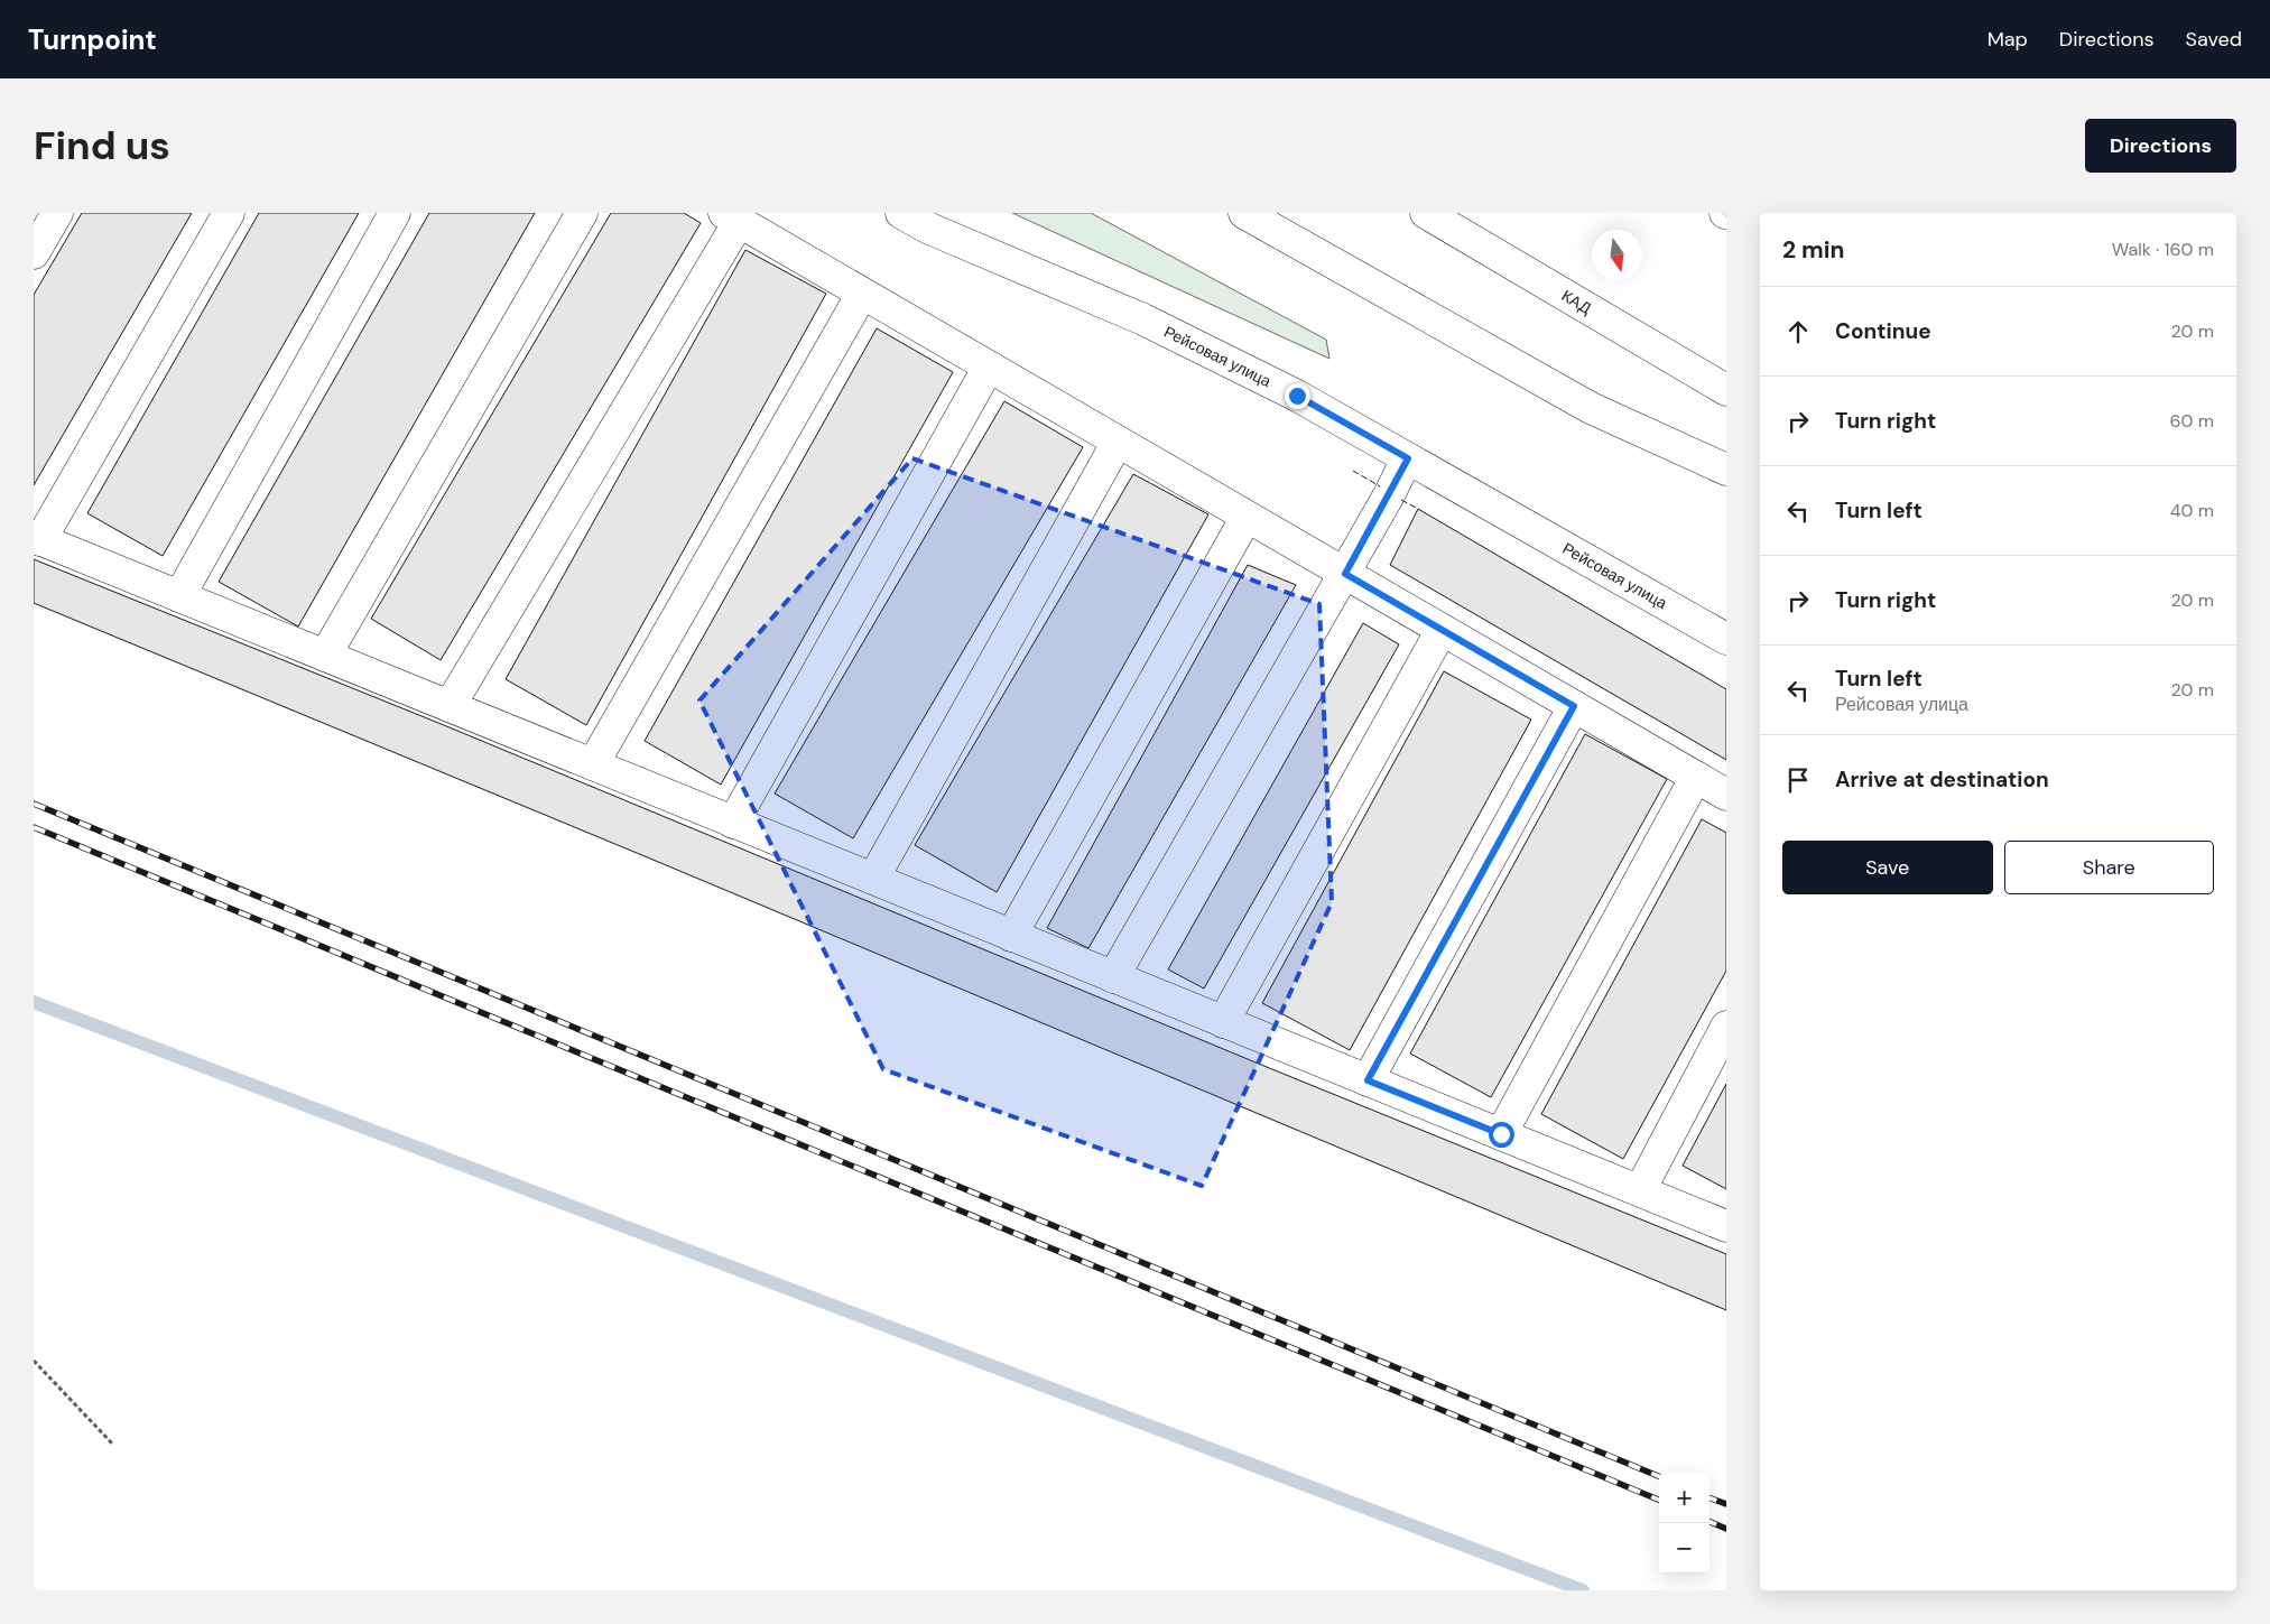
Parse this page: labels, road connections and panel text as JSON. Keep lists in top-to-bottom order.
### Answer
{
  "streets": {
    "main road": ["КАД", "Рейсовая улица"]
  },
  "north": "bottom",
  "page": {
    "header": "Turnpoint",
    "nav": ["Map", "Directions", "Saved"],
    "buttons": [
      "Directions",
      ["Save", "Share"]
    ],
    "title": "Find us",
    "heading": ["2 min", "Walk · 160 m"],
    "list": [
      ["Continue", "20 m"],
      ["Turn right", "60 m"],
      ["Turn left", "40 m"],
      ["Turn right", "20 m"],
      ["Turn left", "Рейсовая улица", "20 m"],
      "Arrive at destination"
    ],
    "map_buttons": ["+", "−"]
  }
}
